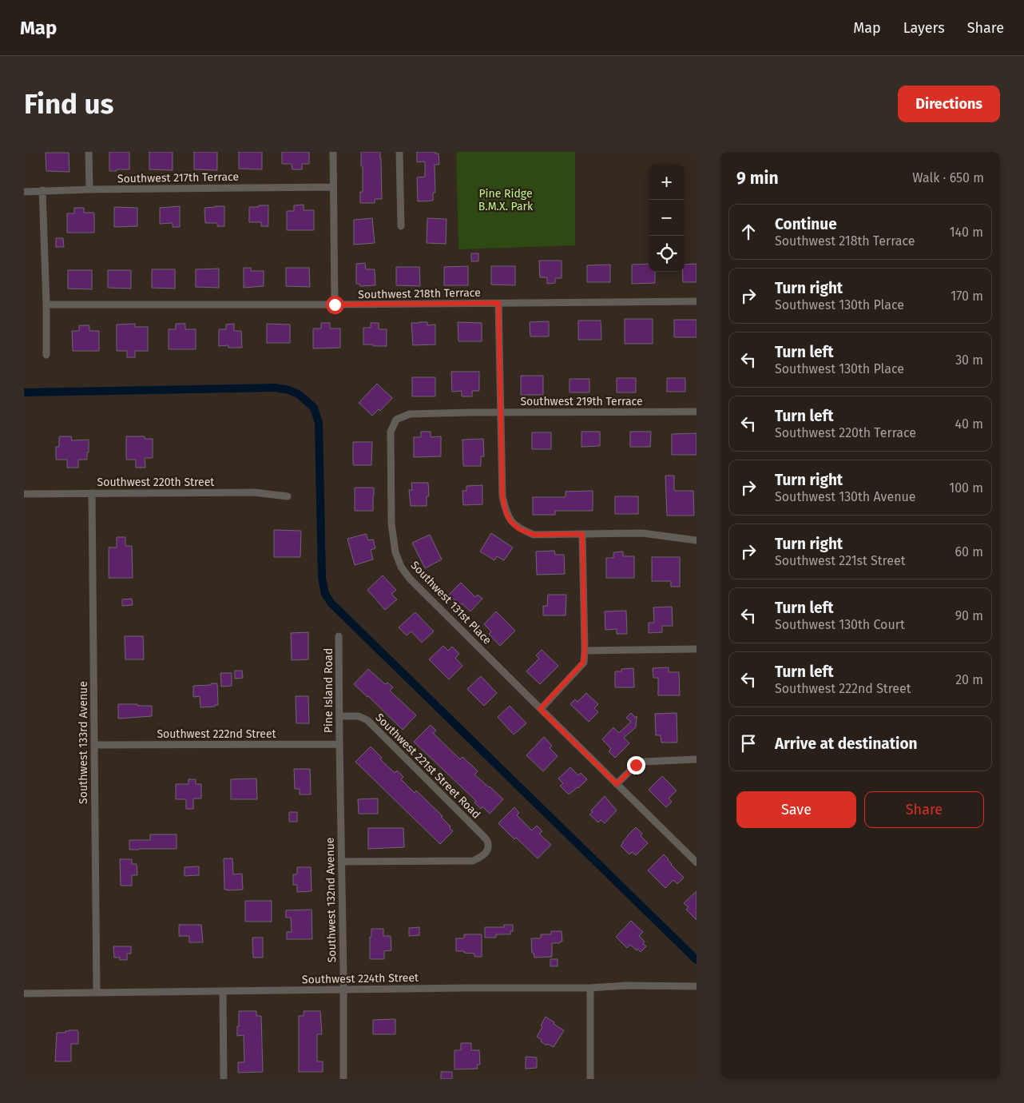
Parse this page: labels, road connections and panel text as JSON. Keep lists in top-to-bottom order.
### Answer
{
  "streets": {
    "street": [
      "Southwest 217th Terrace",
      "Southwest 218th Terrace",
      "Southwest 219th Terrace",
      "Southwest 220th Street",
      "Southwest 131st Place",
      "Pine Island Road",
      "Southwest 222nd Street",
      "Southwest 133rd Avenue",
      "Southwest 221st Street Road",
      "Southwest 132nd Avenue",
      "Southwest 224th Street"
    ]
  },
  "crossings": [
    ["Southwest 219th Terrace", "Southwest 131st Place"],
    ["Southwest 220th Street", "Southwest 133rd Avenue"],
    ["Pine Island Road", "Southwest 222nd Street"],
    ["Pine Island Road", "Southwest 221st Street Road"],
    ["Pine Island Road", "Southwest 132nd Avenue"],
    ["Southwest 222nd Street", "Southwest 133rd Avenue"],
    ["Southwest 222nd Street", "Southwest 132nd Avenue"],
    ["Southwest 133rd Avenue", "Southwest 224th Street"],
    ["Southwest 221st Street Road", "Southwest 132nd Avenue"],
    ["Southwest 132nd Avenue", "Southwest 224th Street"]
  ],
  "parks": ["Pine Ridge B.M.X. Park"],
  "page": {
    "header": "Map",
    "nav": ["Map", "Layers", "Share"],
    "buttons": [
      "Directions",
      ["Save", "Share"]
    ],
    "title": "Find us",
    "heading": ["9 min", "Walk · 650 m"],
    "map_buttons": ["+", "−"],
    "list": [
      ["Continue", "Southwest 218th Terrace", "140 m"],
      ["Turn right", "Southwest 130th Place", "170 m"],
      ["Turn left", "Southwest 130th Place", "30 m"],
      ["Turn left", "Southwest 220th Terrace", "40 m"],
      ["Turn right", "Southwest 130th Avenue", "100 m"],
      ["Turn right", "Southwest 221st Street", "60 m"],
      ["Turn left", "Southwest 130th Court", "90 m"],
      ["Turn left", "Southwest 222nd Street", "20 m"],
      "Arrive at destination"
    ]
  }
}
